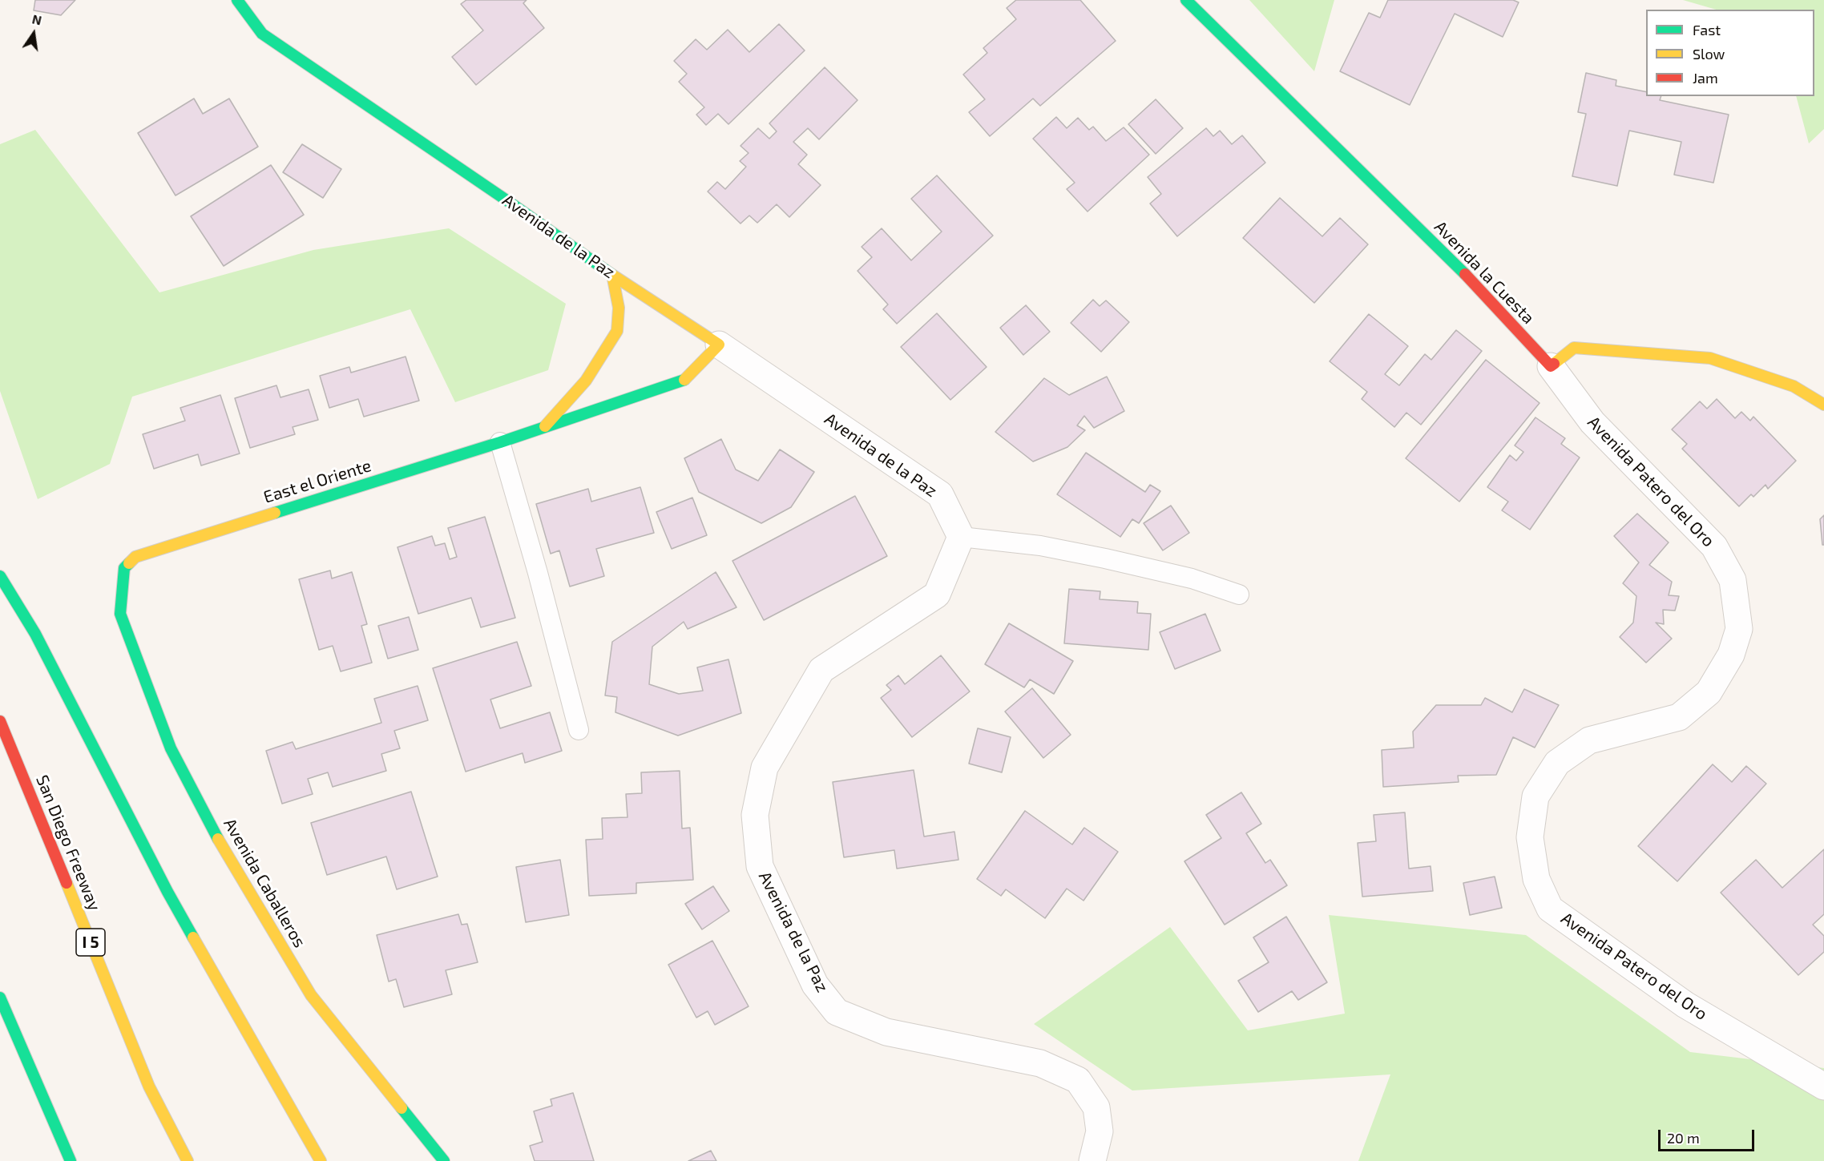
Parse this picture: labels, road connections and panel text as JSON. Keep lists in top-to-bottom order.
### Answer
{
  "streets": {
    "main road": [
      "Avenida de la Paz",
      "Avenida la Cuesta",
      "East el Oriente",
      "San Diego Freeway",
      "Avenida Caballeros",
      "I 5"
    ],
    "street": ["Avenida Patero del Oro"]
  },
  "crossings": [
    ["Avenida de la Paz", "East el Oriente"],
    ["Avenida la Cuesta", "Avenida Patero del Oro"],
    ["East el Oriente", "Avenida Caballeros"]
  ],
  "legend": ["Fast", "Slow", "Jam"],
  "scale_bar": "20 m",
  "north": "top"
}
